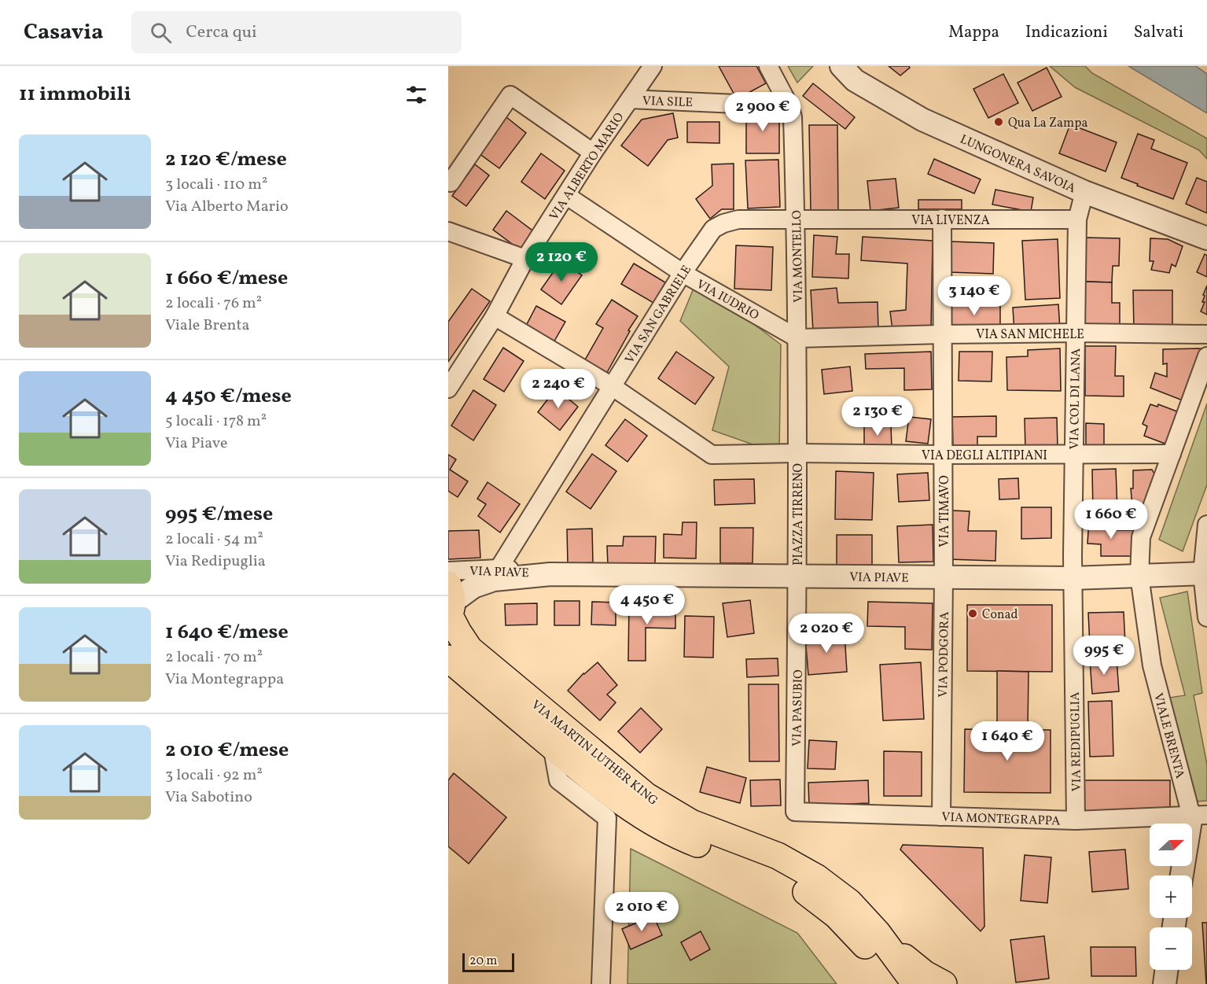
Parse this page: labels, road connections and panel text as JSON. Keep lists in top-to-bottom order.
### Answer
{
  "streets": {
    "main road": ["VIA MARTIN LUTHER KING"],
    "street": [
      "VIA SILE",
      "LUNGONERA SAVOIA",
      "VIA ALBERTO MARIO",
      "VIA LIVENZA",
      "VIA MONTELLO",
      "VIA IUDRIO",
      "VIA SAN GABRIELE",
      "VIA SAN MICHELE",
      "VIA COL DI LANA",
      "VIA DEGLI ALTIPIANI",
      "VIA TIMAVO",
      "PIAZZA TIRRENO",
      "VIA PIAVE",
      "VIA PODGORA",
      "VIA PASUBIO",
      "VIALE BRENTA",
      "VIA REDIPUGLIA",
      "VIA MONTEGRAPPA"
    ]
  },
  "crossings": [
    ["VIA SILE", "VIA ALBERTO MARIO"],
    ["VIA SILE", "VIA MONTELLO"],
    ["VIA ALBERTO MARIO", "VIA IUDRIO"],
    ["VIA ALBERTO MARIO", "VIA DEGLI ALTIPIANI"],
    ["VIA LIVENZA", "VIA MONTELLO"],
    ["VIA LIVENZA", "VIA SAN GABRIELE"],
    ["VIA LIVENZA", "VIA COL DI LANA"],
    ["VIA LIVENZA", "VIA TIMAVO"],
    ["VIA MONTELLO", "VIA IUDRIO"],
    ["VIA MONTELLO", "VIA SAN GABRIELE"],
    ["VIA MONTELLO", "VIA SAN MICHELE"],
    ["VIA MONTELLO", "VIA DEGLI ALTIPIANI"],
    ["VIA MONTELLO", "PIAZZA TIRRENO"],
    ["VIA IUDRIO", "VIA SAN GABRIELE"],
    ["VIA IUDRIO", "VIA SAN MICHELE"],
    ["VIA SAN GABRIELE", "VIA DEGLI ALTIPIANI"],
    ["VIA SAN GABRIELE", "VIA PIAVE"],
    ["VIA SAN MICHELE", "VIA COL DI LANA"],
    ["VIA SAN MICHELE", "VIA TIMAVO"],
    ["VIA COL DI LANA", "VIA DEGLI ALTIPIANI"],
    ["VIA COL DI LANA", "VIA PIAVE"],
    ["VIA COL DI LANA", "VIA REDIPUGLIA"],
    ["VIA DEGLI ALTIPIANI", "VIA TIMAVO"],
    ["VIA DEGLI ALTIPIANI", "PIAZZA TIRRENO"],
    ["VIA DEGLI ALTIPIANI", "VIALE BRENTA"],
    ["VIA TIMAVO", "VIA PIAVE"],
    ["VIA TIMAVO", "VIA PODGORA"],
    ["PIAZZA TIRRENO", "VIA PIAVE"],
    ["PIAZZA TIRRENO", "VIA PASUBIO"],
    ["VIA PIAVE", "VIA PODGORA"],
    ["VIA PIAVE", "VIA PASUBIO"],
    ["VIA PIAVE", "VIALE BRENTA"],
    ["VIA PIAVE", "VIA REDIPUGLIA"],
    ["VIA PIAVE", "VIA MARTIN LUTHER KING"],
    ["VIA PODGORA", "VIA MONTEGRAPPA"],
    ["VIA PASUBIO", "VIA MONTEGRAPPA"],
    ["VIALE BRENTA", "VIA MONTEGRAPPA"],
    ["VIA REDIPUGLIA", "VIA MONTEGRAPPA"]
  ],
  "places": ["Qua La Zampa", "Conad"],
  "scale_bar": "20 m",
  "north": "right",
  "page": {
    "header": "Casavia",
    "search": "Cerca qui",
    "nav": ["Mappa", "Indicazioni", "Salvati"],
    "heading": "11 immobili",
    "price": [
      "2 900 €",
      "2 120 €",
      "3 140 €",
      "2 240 €",
      "2 130 €",
      "1 660 €",
      "4 450 €",
      "2 020 €",
      "995 €",
      "1 640 €",
      "2 010 €"
    ],
    "list": [
      {
        "name": "2 120 €/mese",
        "note": "3 locali · 110 m² · Via Alberto Mario"
      },
      {
        "name": "1 660 €/mese",
        "note": "2 locali · 76 m² · Viale Brenta"
      },
      {
        "name": "4 450 €/mese",
        "note": "5 locali · 178 m² · Via Piave"
      },
      {
        "name": "995 €/mese",
        "note": "2 locali · 54 m² · Via Redipuglia"
      },
      {
        "name": "1 640 €/mese",
        "note": "2 locali · 70 m² · Via Montegrappa"
      },
      {
        "name": "2 010 €/mese",
        "note": "3 locali · 92 m² · Via Sabotino"
      }
    ],
    "map_buttons": ["+", "−"],
    "scale": "20 m"
  }
}
